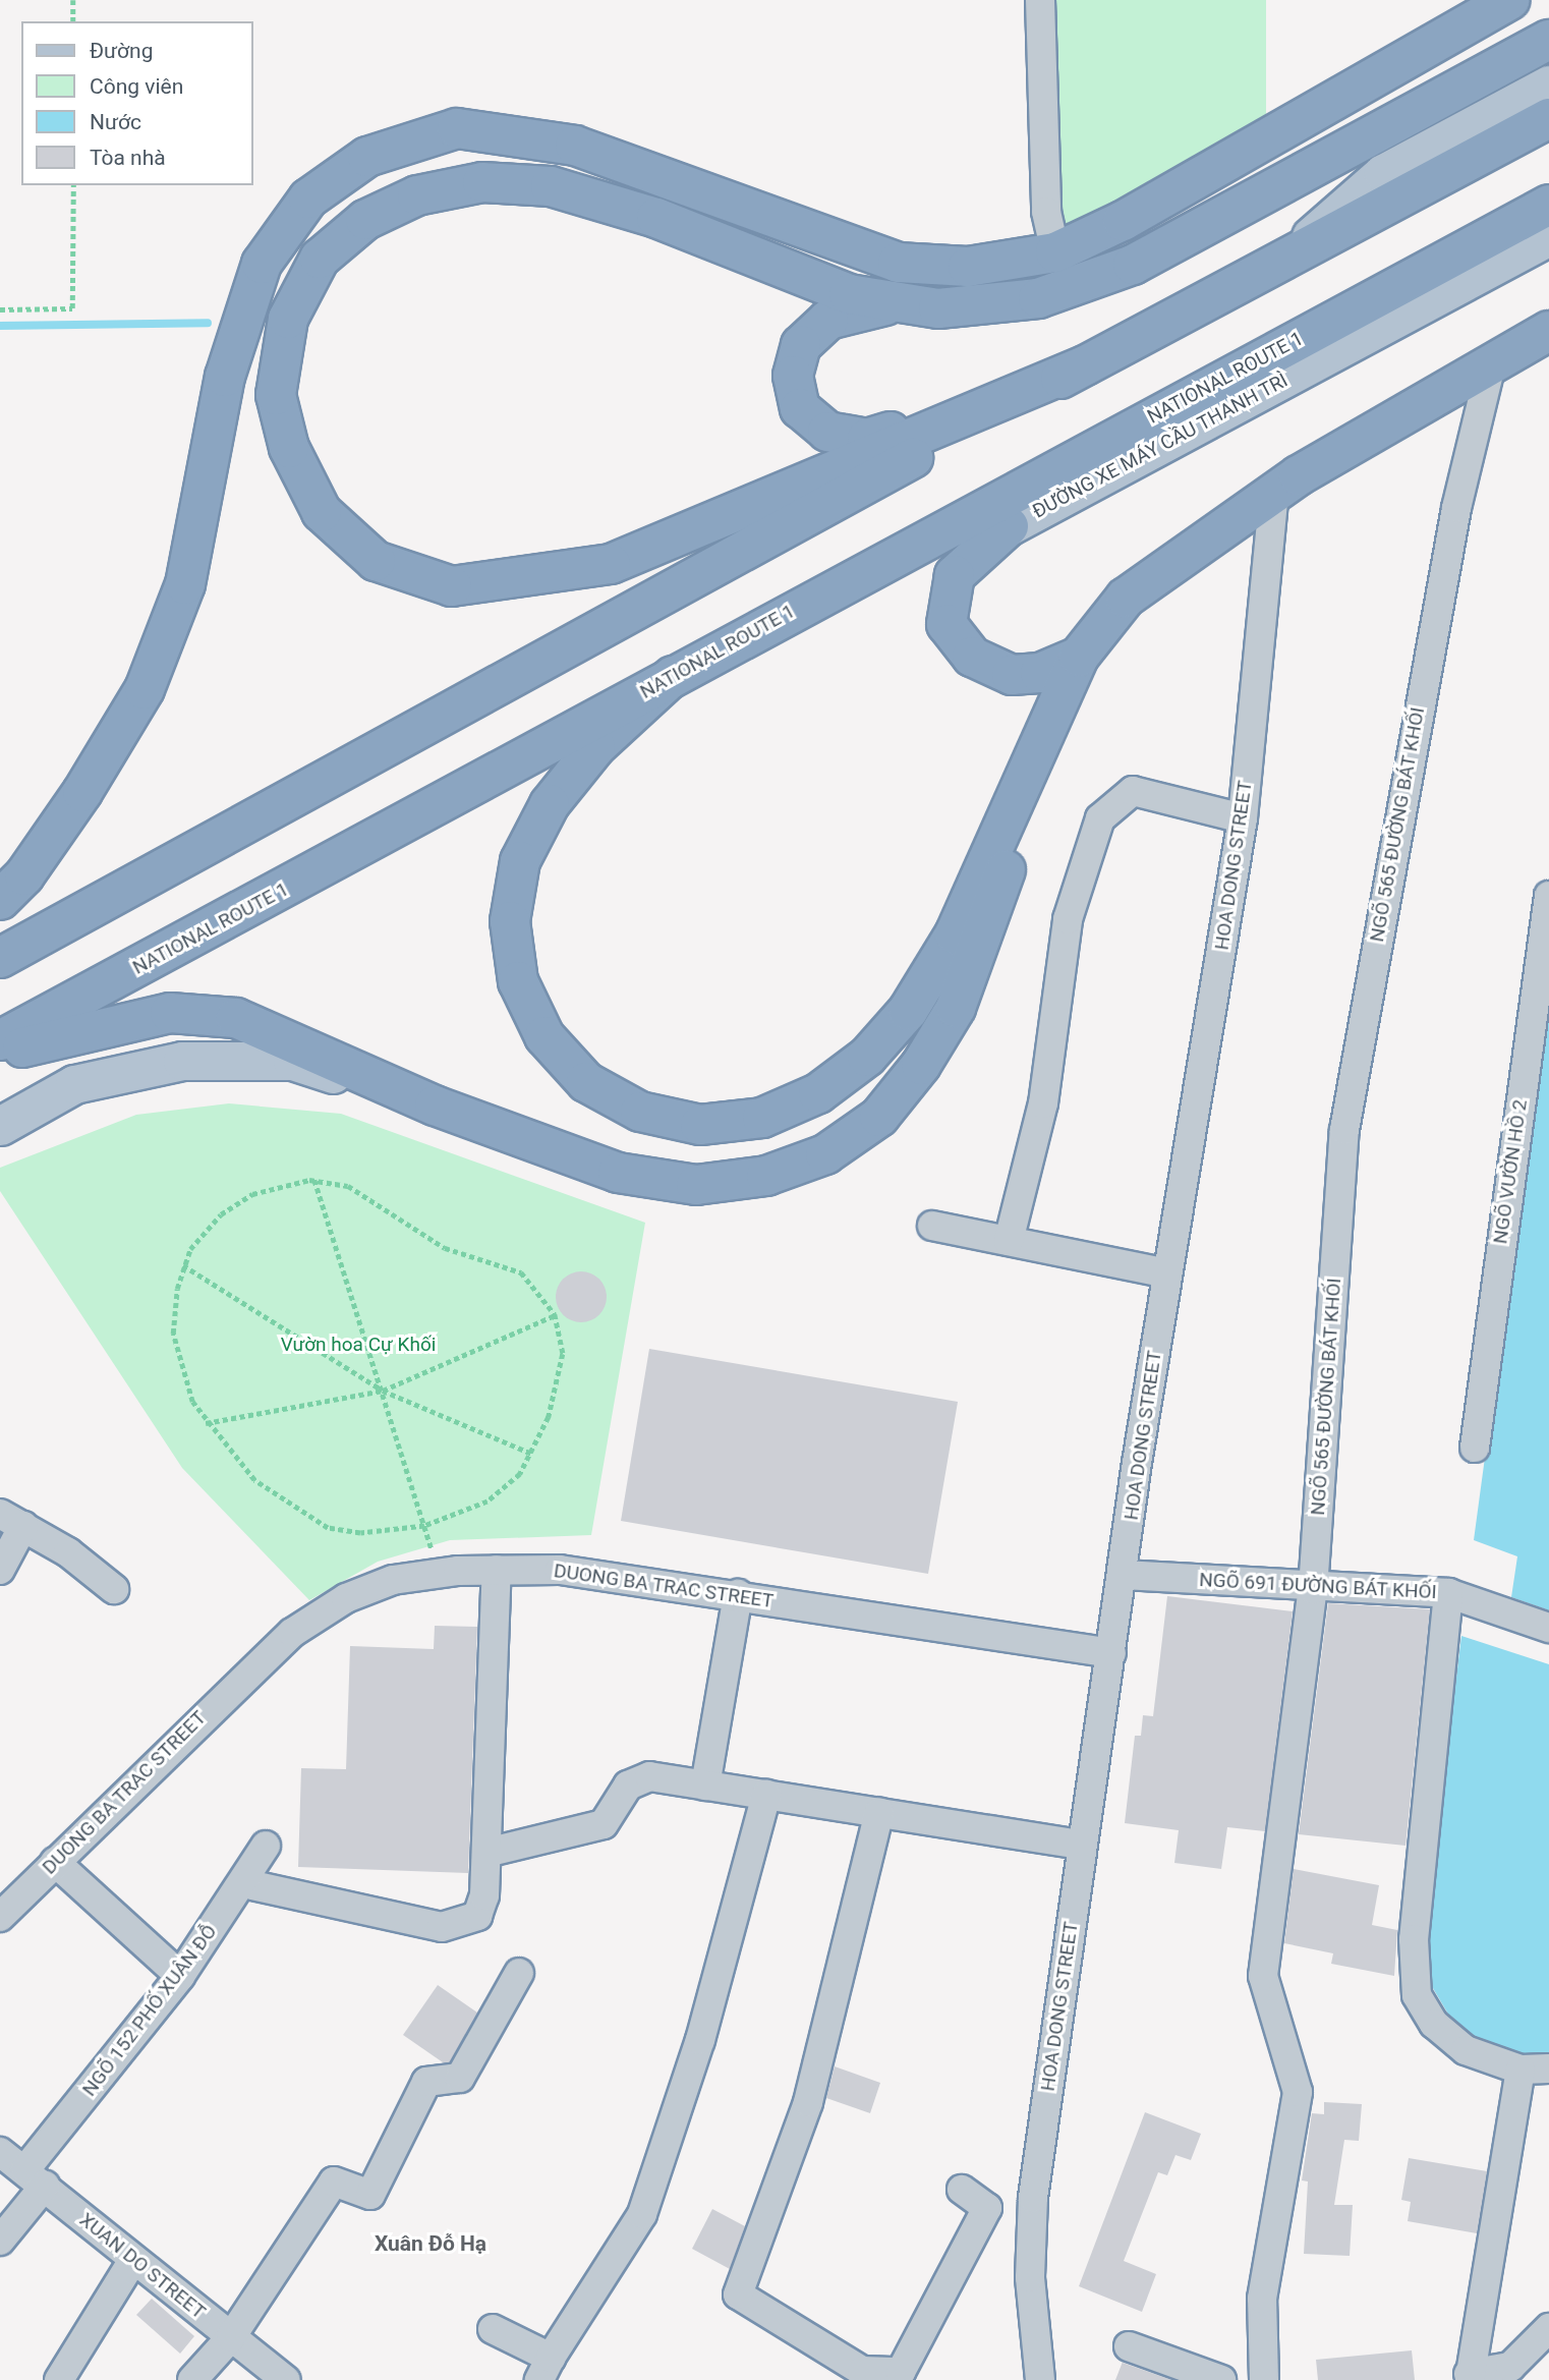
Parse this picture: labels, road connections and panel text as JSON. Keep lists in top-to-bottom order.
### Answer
{
  "streets": {
    "highway": ["NATIONAL ROUTE 1"],
    "main road": ["ĐƯỜNG XE MÁY CẦU THANH TRÌ"],
    "street": [
      "NGÕ 565 ĐƯỜNG BÁT KHỐI",
      "HOA DONG STREET",
      "NGÕ VƯỜN HỒ 2",
      "DUONG BA TRAC STREET",
      "NGÕ 691 ĐƯỜNG BÁT KHỐI",
      "NGÕ 152 PHỐ XUÂN ĐỖ",
      "XUAN DO STREET"
    ]
  },
  "crossings": [
    ["NATIONAL ROUTE 1", "ĐƯỜNG XE MÁY CẦU THANH TRÌ"],
    ["NGÕ 565 ĐƯỜNG BÁT KHỐI", "NGÕ 691 ĐƯỜNG BÁT KHỐI"],
    ["HOA DONG STREET", "DUONG BA TRAC STREET"],
    ["HOA DONG STREET", "NGÕ 691 ĐƯỜNG BÁT KHỐI"],
    ["NGÕ 152 PHỐ XUÂN ĐỖ", "XUAN DO STREET"]
  ],
  "districts": ["Xuân Đỗ Hạ"],
  "parks": ["Vườn hoa Cự Khối"],
  "legend": [
    "Đường",
    "Công viên",
    "Nước",
    "Tòa nhà"
  ]
}
